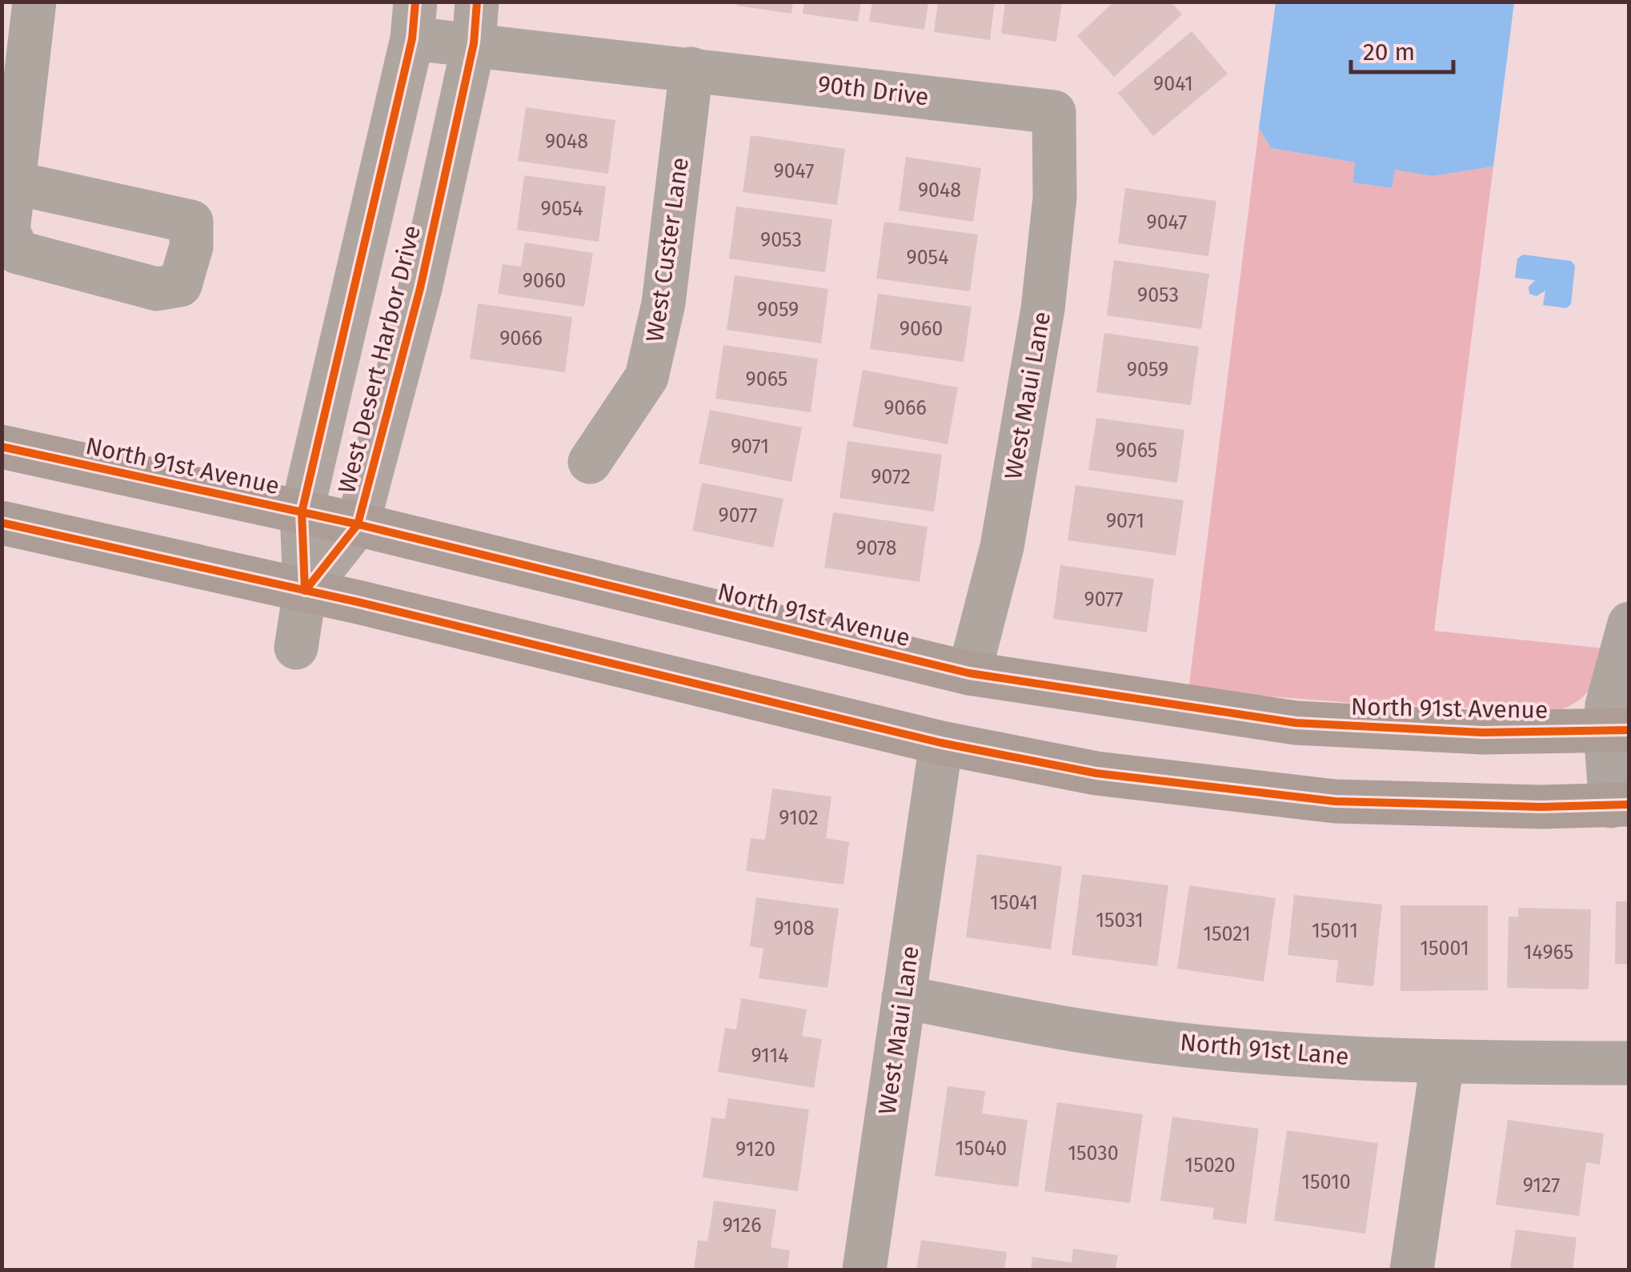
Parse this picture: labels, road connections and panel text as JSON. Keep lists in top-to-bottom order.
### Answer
{
  "streets": {
    "main road": ["North 91st Avenue"],
    "street": [
      "90th Drive",
      "West Custer Lane",
      "West Desert Harbor Drive",
      "West Maui Lane",
      "North 91st Lane"
    ]
  },
  "crossings": [
    ["90th Drive", "West Custer Lane"],
    ["90th Drive", "West Desert Harbor Drive"],
    ["90th Drive", "West Maui Lane"],
    ["West Desert Harbor Drive", "North 91st Avenue"],
    ["West Maui Lane", "North 91st Avenue"],
    ["West Maui Lane", "North 91st Lane"]
  ],
  "house_numbers": [
    "9041",
    "9048",
    "9047",
    "9048",
    "9054",
    "9047",
    "9053",
    "9054",
    "9060",
    "9053",
    "9059",
    "9060",
    "9066",
    "9059",
    "9065",
    "9066",
    "9071",
    "9065",
    "9072",
    "9077",
    "9071",
    "9078",
    "9077",
    "9102",
    "15041",
    "15031",
    "9108",
    "15011",
    "15021",
    "15001",
    "14965",
    "9114",
    "15040",
    "9120",
    "15030",
    "15020",
    "15010",
    "9127",
    "9126"
  ],
  "scale_bar": "20 m"
}
